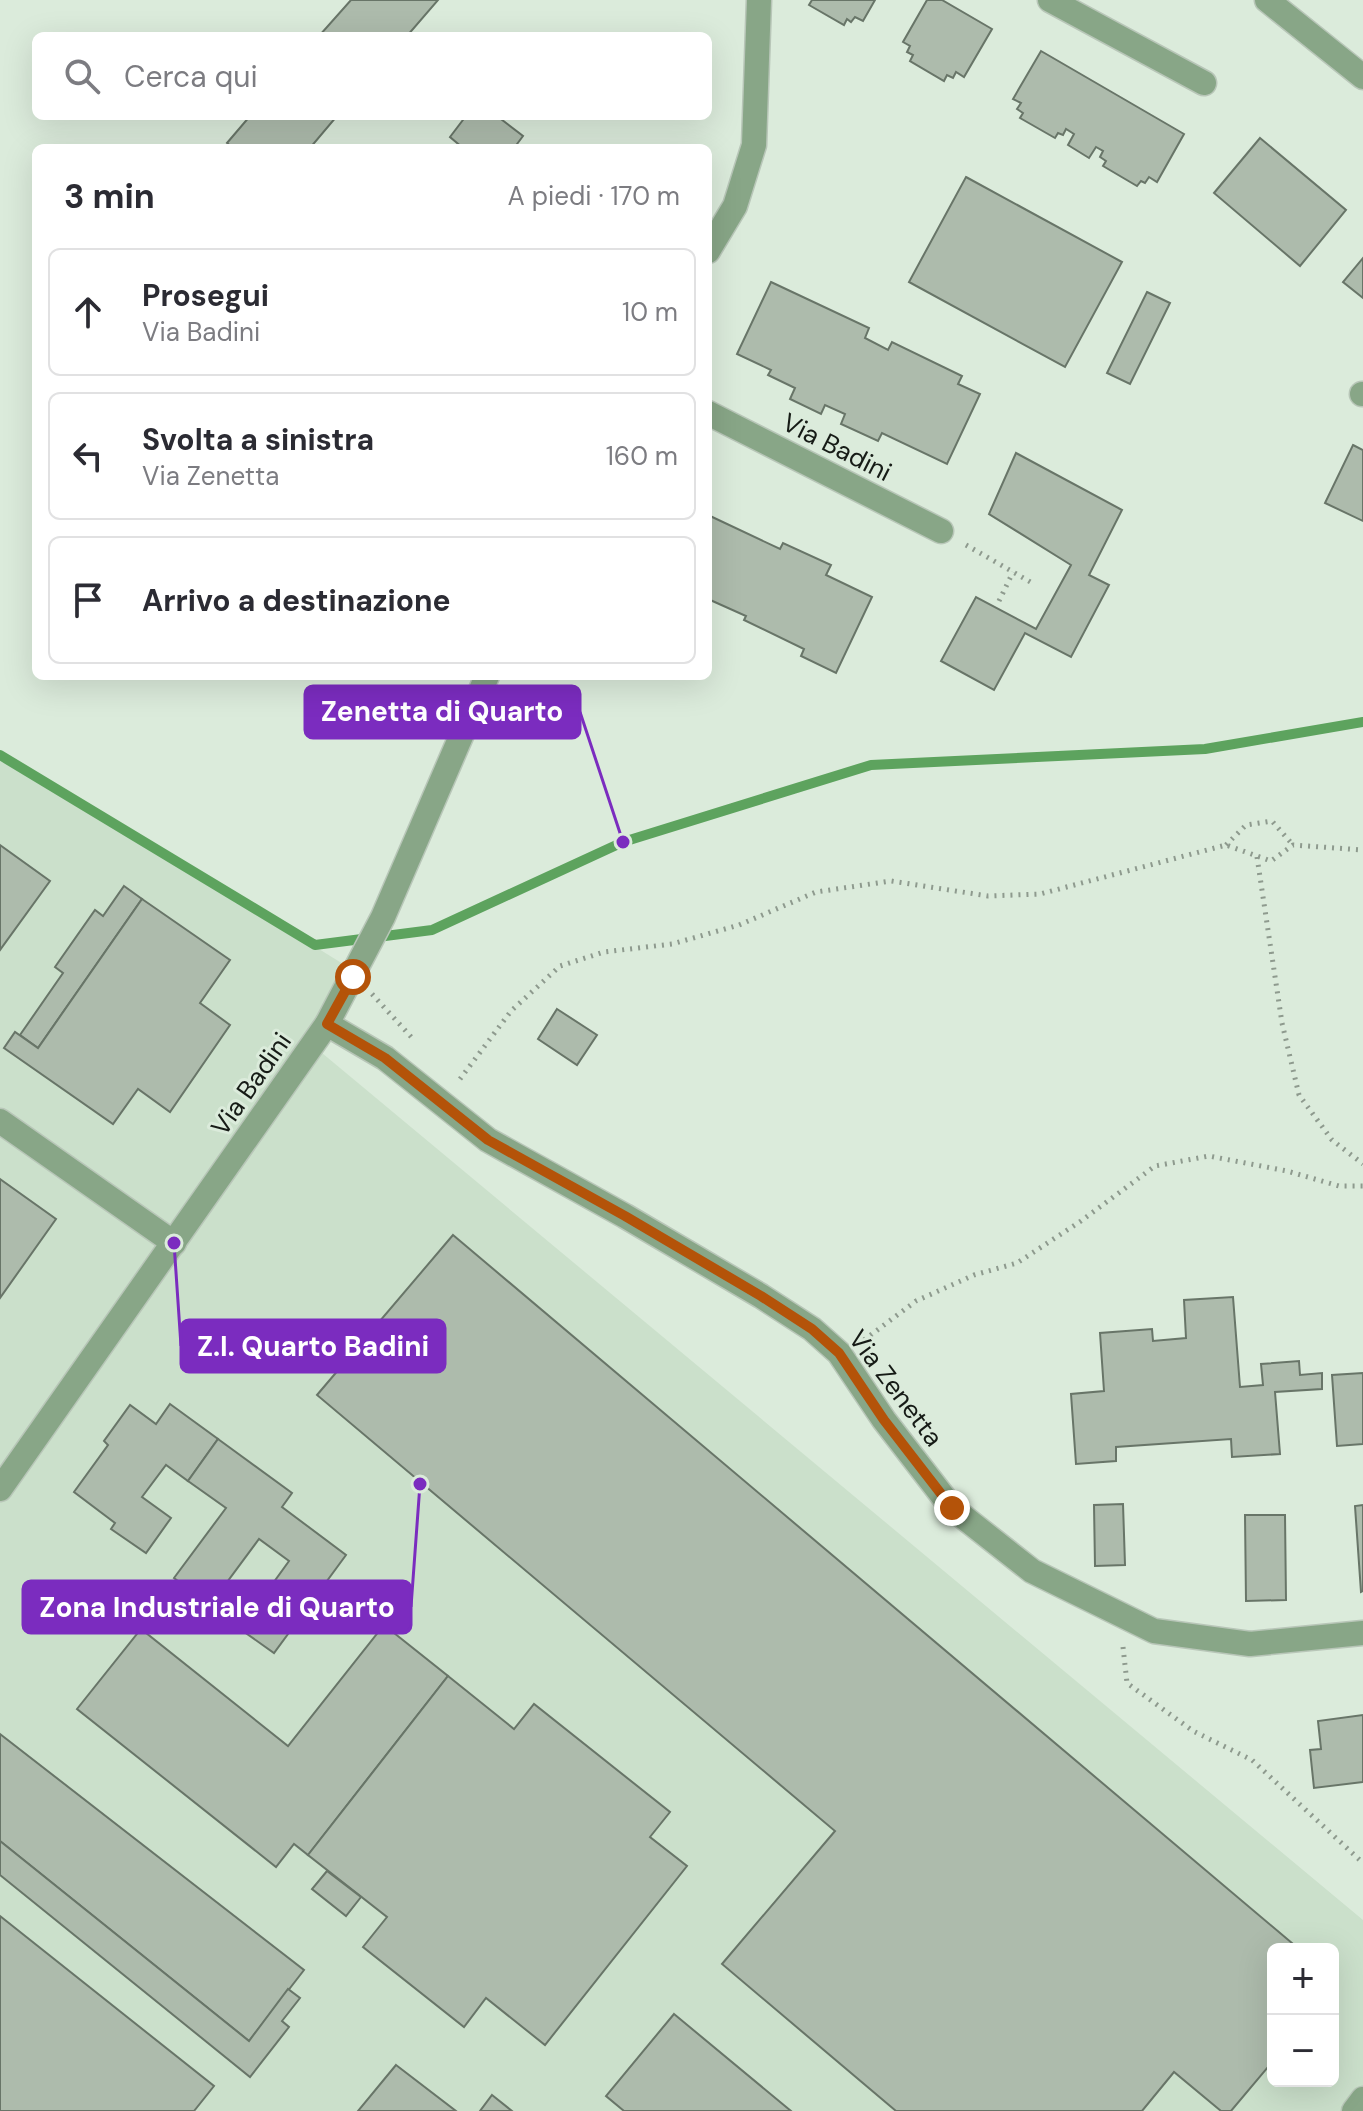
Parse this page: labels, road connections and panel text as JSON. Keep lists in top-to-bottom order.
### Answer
{
  "streets": {
    "street": ["Via Badini", "Via Zenetta"]
  },
  "crossings": [
    ["Via Badini", "Via Zenetta"]
  ],
  "places": ["Zenetta di Quarto", "Z.I. Quarto Badini", "Zona Industriale di Quarto"],
  "page": {
    "search": "Cerca qui",
    "heading": ["3 min", "A piedi · 170 m"],
    "list": [
      ["Prosegui", "Via Badini", "10 m"],
      ["Svolta a sinistra", "Via Zenetta", "160 m"],
      "Arrivo a destinazione"
    ],
    "map_buttons": ["+", "−"]
  }
}
